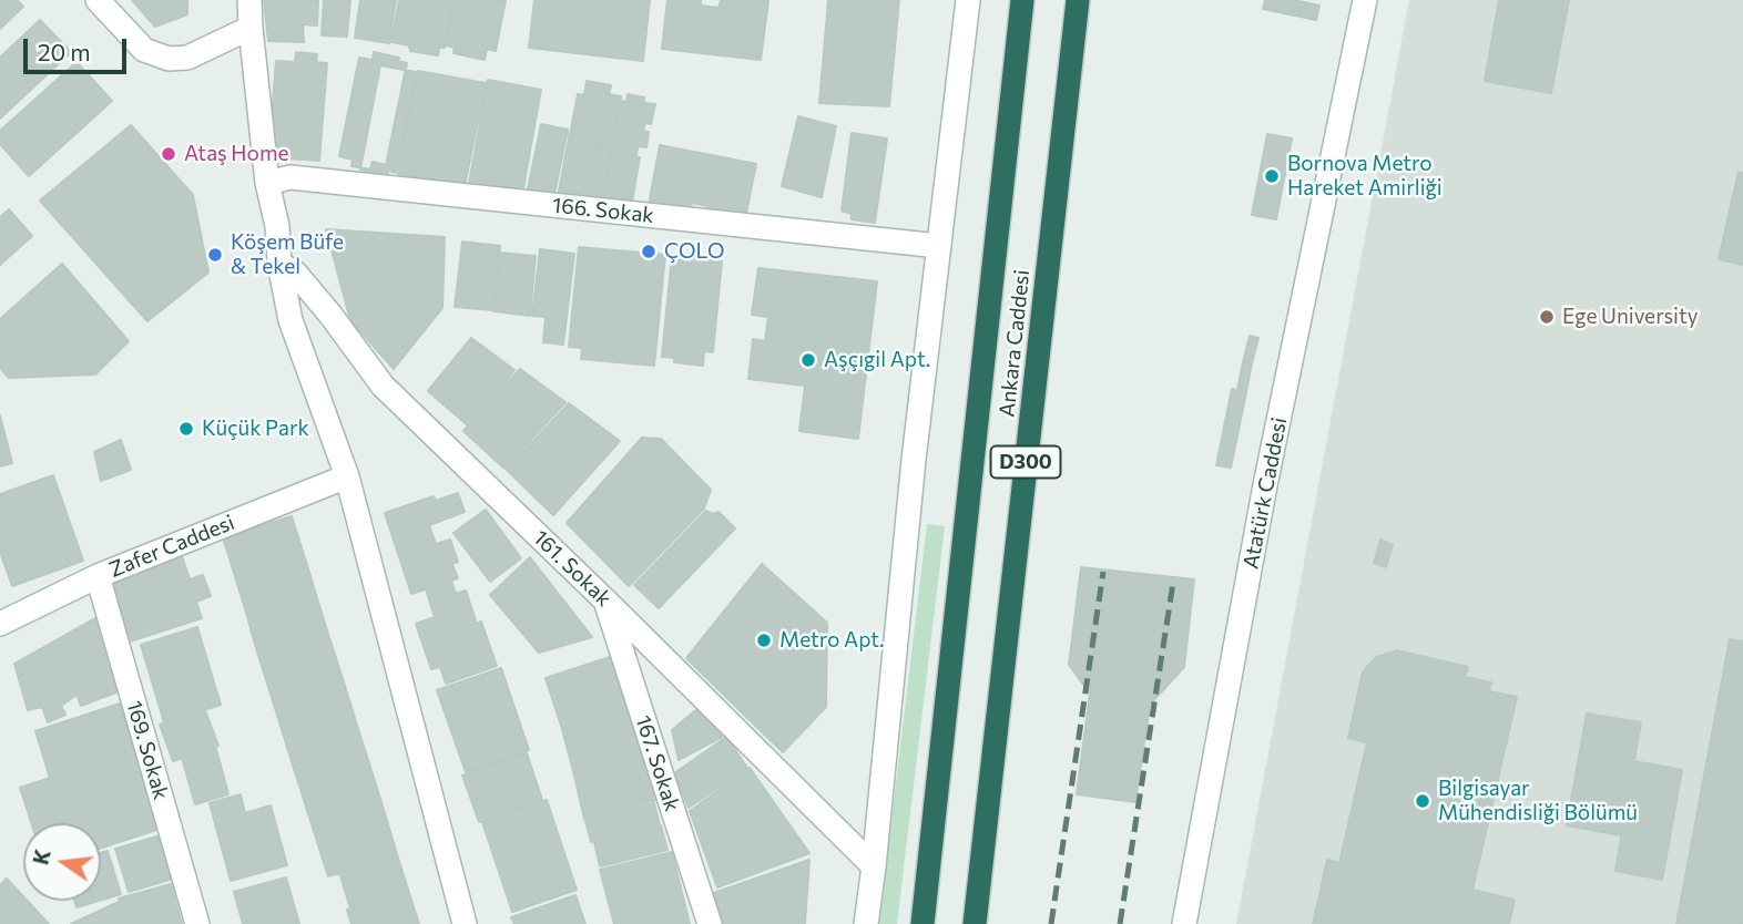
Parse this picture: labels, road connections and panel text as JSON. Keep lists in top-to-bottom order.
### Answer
{
  "streets": {
    "highway": ["Ankara Caddesi", "D300"],
    "street": [
      "166. Sokak",
      "Atatürk Caddesi",
      "Zafer Caddesi",
      "161. Sokak",
      "169. Sokak",
      "167. Sokak"
    ]
  },
  "crossings": [
    ["Zafer Caddesi", "169. Sokak"],
    ["161. Sokak", "167. Sokak"]
  ],
  "places": [
    "Ataş Home",
    "Bornova Metro Hareket Amirliği",
    "ÇOLO",
    "Köşem Büfe & Tekel",
    "Ege University",
    "Aşçıgil Apt.",
    "Küçük Park",
    "Metro Apt.",
    "Bilgisayar Mühendisliği Bölümü"
  ],
  "scale_bar": "20 m",
  "north": "left"
}
